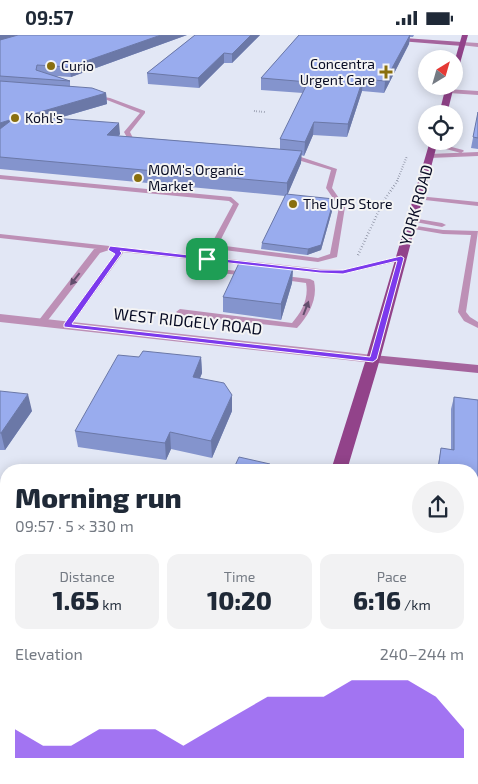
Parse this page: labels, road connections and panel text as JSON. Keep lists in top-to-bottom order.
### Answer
{
  "streets": {
    "main road": ["YORK ROAD"],
    "street": ["WEST RIDGELY ROAD"]
  },
  "crossings": [
    ["YORK ROAD", "WEST RIDGELY ROAD"]
  ],
  "places": {
    "other": [
      "Curio",
      "Kohl's",
      "MOM's Organic Market",
      "The UPS Store"
    ],
    "health": ["Concentra Urgent Care"]
  },
  "north": "top right",
  "page": {
    "status": "09:57",
    "heading": ["Morning run", "09:57 · 5 × 330 m"],
    "stats": [
      ["Distance", "1.65 km"],
      ["Time", "10:20"],
      ["Pace", "6:16 /km"]
    ],
    "chart": ["Elevation", "240–244 m"]
  }
}
